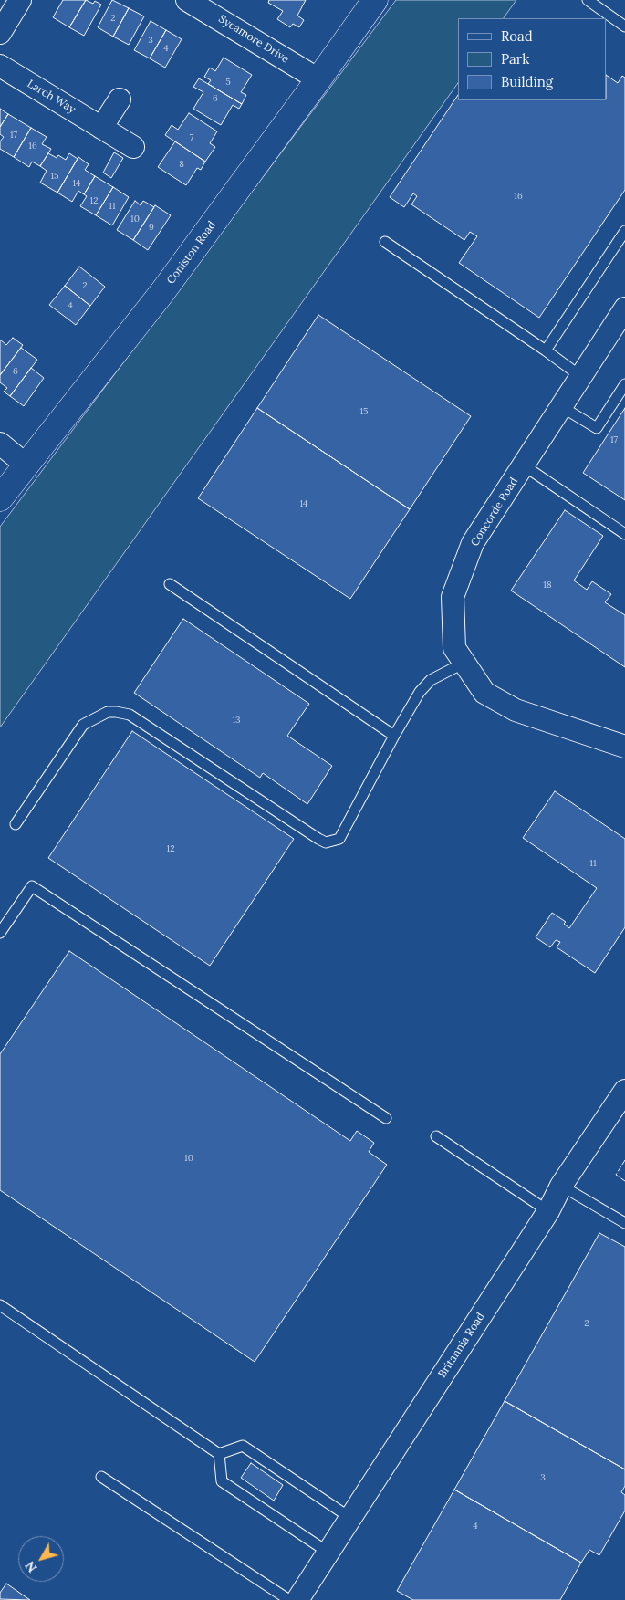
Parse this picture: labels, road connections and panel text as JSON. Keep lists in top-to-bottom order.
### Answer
{
  "streets": {
    "street": [
      "Sycamore Drive",
      "Larch Way",
      "Coniston Road",
      "Concorde Road",
      "Britannia Road"
    ]
  },
  "crossings": [
    ["Sycamore Drive", "Coniston Road"]
  ],
  "house_numbers": [
    "2",
    "3",
    "4",
    "5",
    "6",
    "17",
    "7",
    "16",
    "8",
    "15",
    "14",
    "16",
    "12",
    "11",
    "10",
    "9",
    "2",
    "4",
    "6",
    "15",
    "17",
    "14",
    "18",
    "13",
    "12",
    "11",
    "10",
    "2",
    "3",
    "4"
  ],
  "legend": ["Road", "Park", "Building"],
  "north": "bottom left"
}
